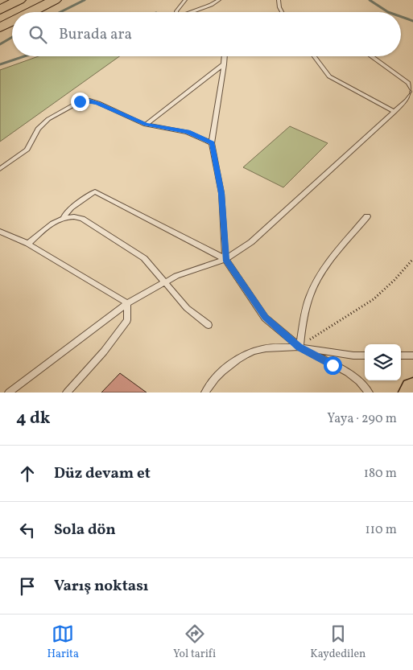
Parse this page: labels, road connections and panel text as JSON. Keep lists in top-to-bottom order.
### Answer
{
  "page": {
    "search": "Burada ara",
    "heading": ["4 dk", "Yaya · 290 m"],
    "list": [
      ["Düz devam et", "180 m"],
      ["Sola dön", "110 m"],
      "Varış noktası"
    ],
    "nav": ["Harita", "Yol tarifi", "Kaydedilen"]
  }
}
